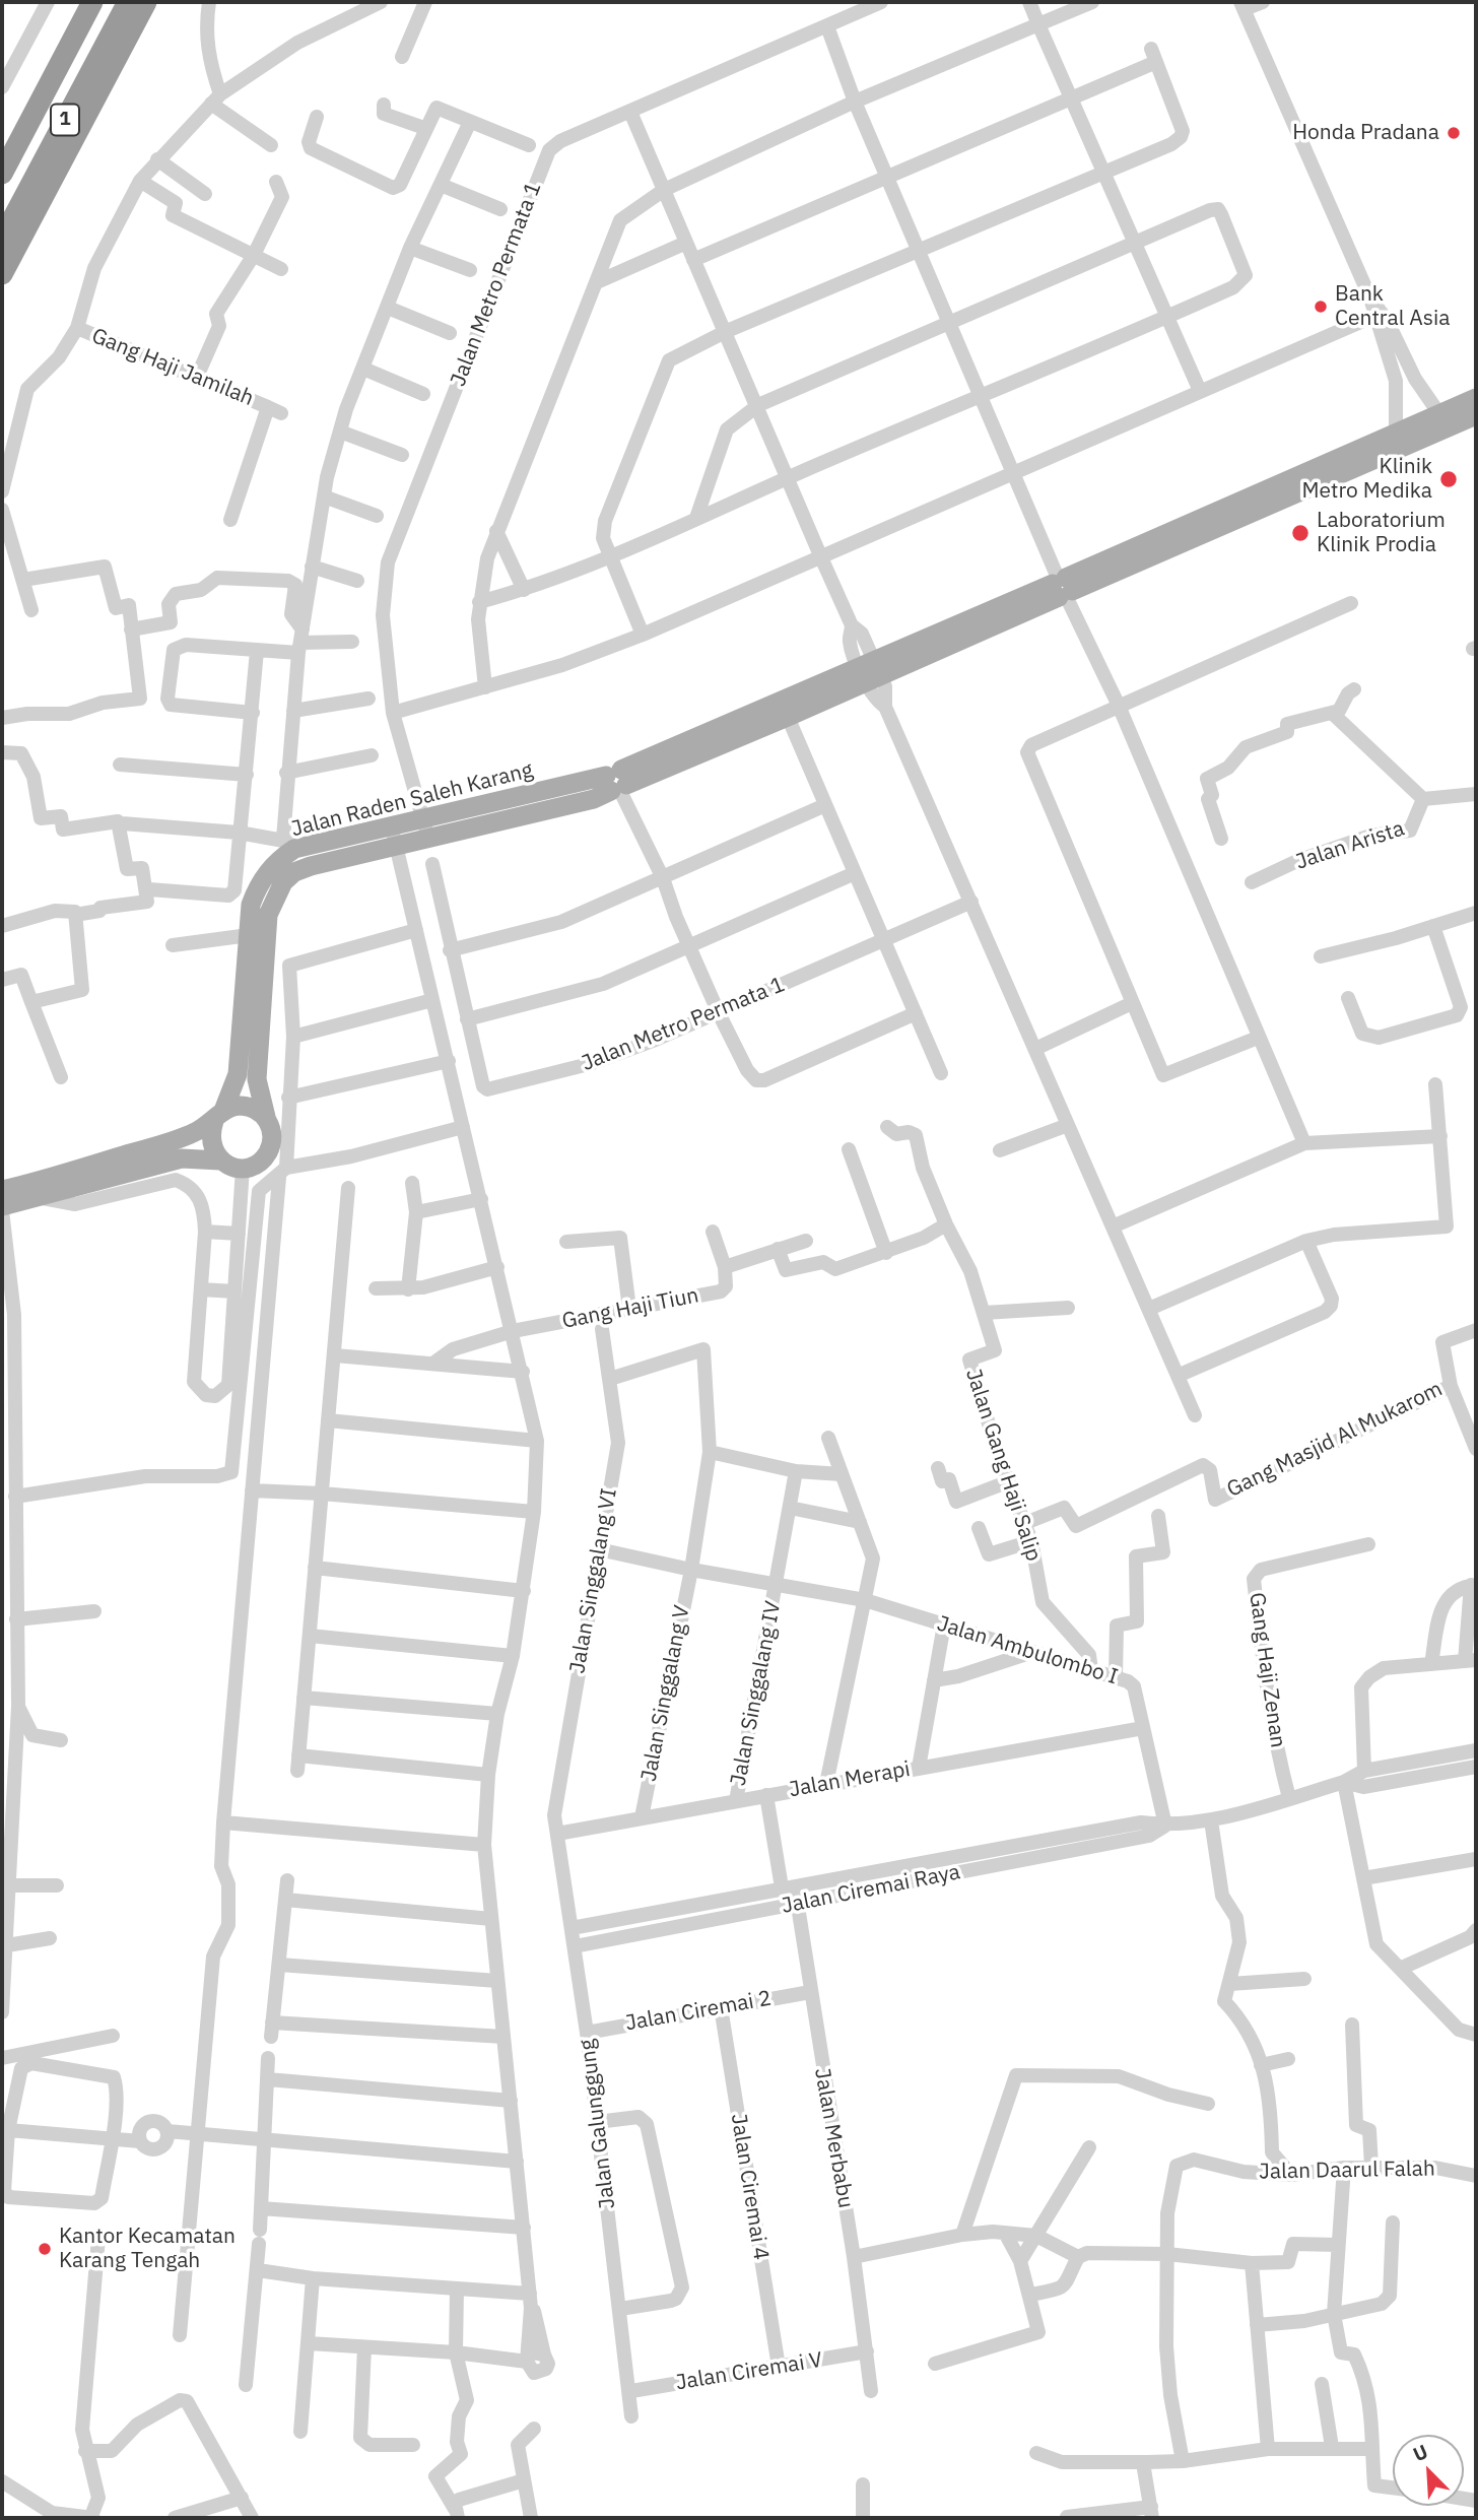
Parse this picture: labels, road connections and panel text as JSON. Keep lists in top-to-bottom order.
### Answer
{
  "streets": {
    "highway": ["1"],
    "main road": ["Jalan Raden Saleh Karang"],
    "street": [
      "Jalan Metro Permata 1",
      "Gang Haji Jamilah",
      "Jalan Arista",
      "Gang Haji Tiun",
      "Gang Masjid Al Mukarom",
      "Jalan Gang Haji Salip",
      "Jalan Singgalang VI",
      "Jalan Ambulombo I",
      "Gang Haji Zenan",
      "Jalan Singgalang V",
      "Jalan Singgalang IV",
      "Jalan Merapi",
      "Jalan Ciremai Raya",
      "Jalan Ciremai 2",
      "Jalan Galunggung",
      "Jalan Merbabu",
      "Jalan Daarul Falah",
      "Jalan Ciremai 4",
      "Jalan Ciremai V"
    ]
  },
  "crossings": [
    ["Jalan Metro Permata 1", "Jalan Raden Saleh Karang"],
    ["Gang Masjid Al Mukarom", "Jalan Gang Haji Salip"],
    ["Jalan Gang Haji Salip", "Jalan Ambulombo I"],
    ["Jalan Singgalang VI", "Jalan Ambulombo I"],
    ["Jalan Singgalang VI", "Jalan Singgalang V"],
    ["Jalan Singgalang VI", "Jalan Merapi"],
    ["Jalan Singgalang VI", "Jalan Galunggung"],
    ["Jalan Ambulombo I", "Jalan Singgalang V"],
    ["Jalan Ambulombo I", "Jalan Singgalang IV"],
    ["Jalan Ambulombo I", "Jalan Merapi"],
    ["Jalan Ambulombo I", "Jalan Ciremai Raya"],
    ["Gang Haji Zenan", "Jalan Ciremai Raya"],
    ["Jalan Singgalang V", "Jalan Merapi"],
    ["Jalan Singgalang IV", "Jalan Merapi"],
    ["Jalan Merapi", "Jalan Galunggung"],
    ["Jalan Merapi", "Jalan Merbabu"],
    ["Jalan Ciremai Raya", "Jalan Galunggung"],
    ["Jalan Ciremai Raya", "Jalan Merbabu"],
    ["Jalan Ciremai 2", "Jalan Galunggung"],
    ["Jalan Ciremai 2", "Jalan Merbabu"],
    ["Jalan Ciremai 2", "Jalan Ciremai 4"],
    ["Jalan Galunggung", "Jalan Ciremai V"],
    ["Jalan Merbabu", "Jalan Ciremai V"],
    ["Jalan Ciremai 4", "Jalan Ciremai V"]
  ],
  "places": [
    "Honda Pradana",
    "Bank Central Asia",
    "Klinik Metro Medika",
    "Laboratorium Klinik Prodia",
    "Kantor Kecamatan Karang Tengah"
  ],
  "north": "top left"
}
